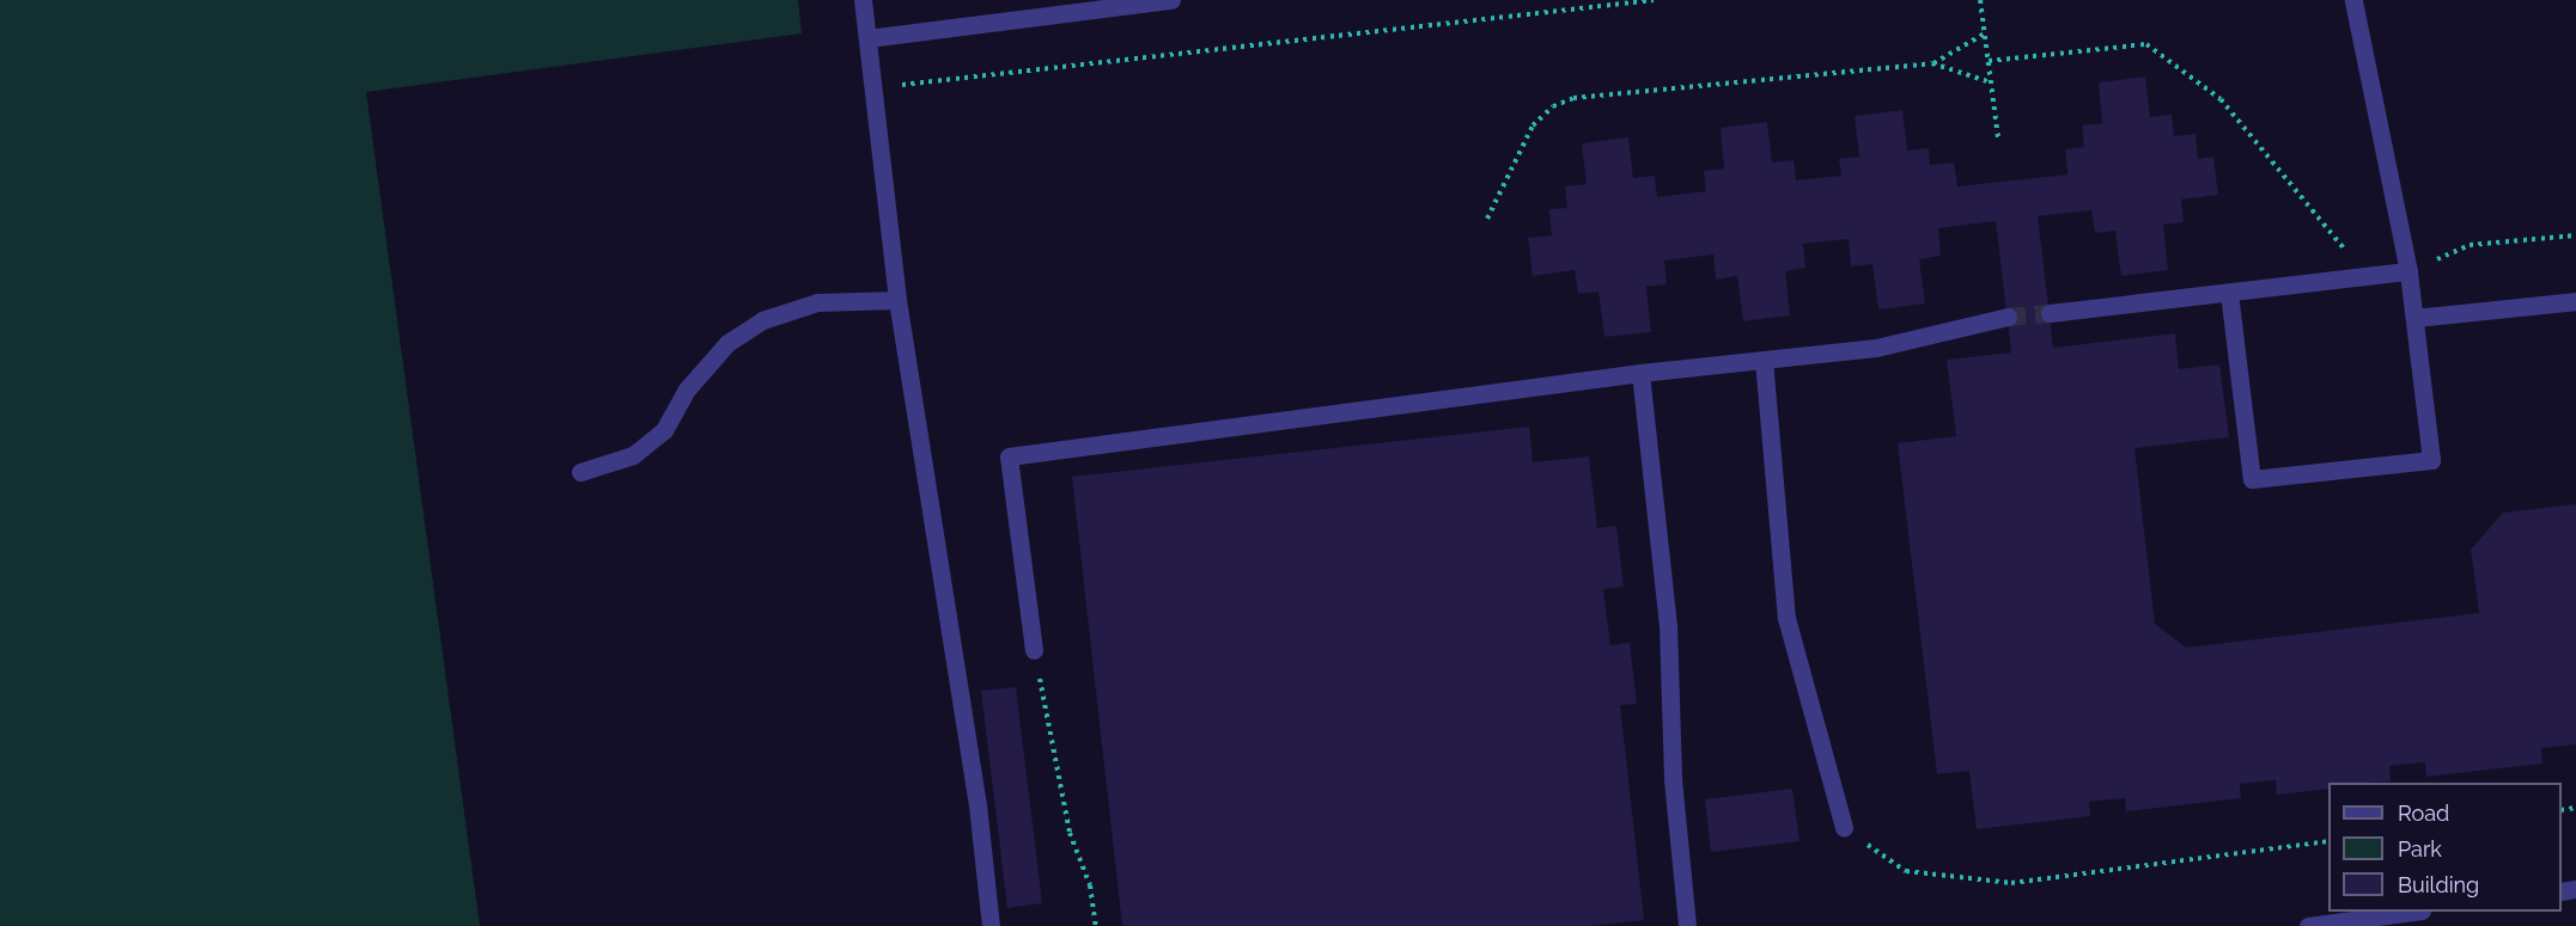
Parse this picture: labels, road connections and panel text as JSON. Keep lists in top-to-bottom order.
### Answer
{
  "legend": ["Road", "Park", "Building"]
}
